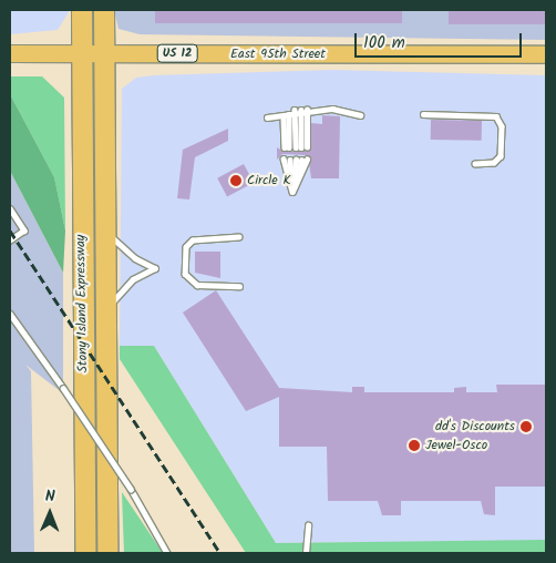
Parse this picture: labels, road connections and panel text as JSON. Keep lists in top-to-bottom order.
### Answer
{
  "streets": {
    "highway": ["Stony Island Expressway"],
    "main road": ["US 12", "East 95th Street"]
  },
  "crossings": [
    ["East 95th Street", "Stony Island Expressway"]
  ],
  "places": ["Circle K", "dd's Discounts", "Jewel-Osco"],
  "scale_bar": "100 m",
  "north": "top"
}
